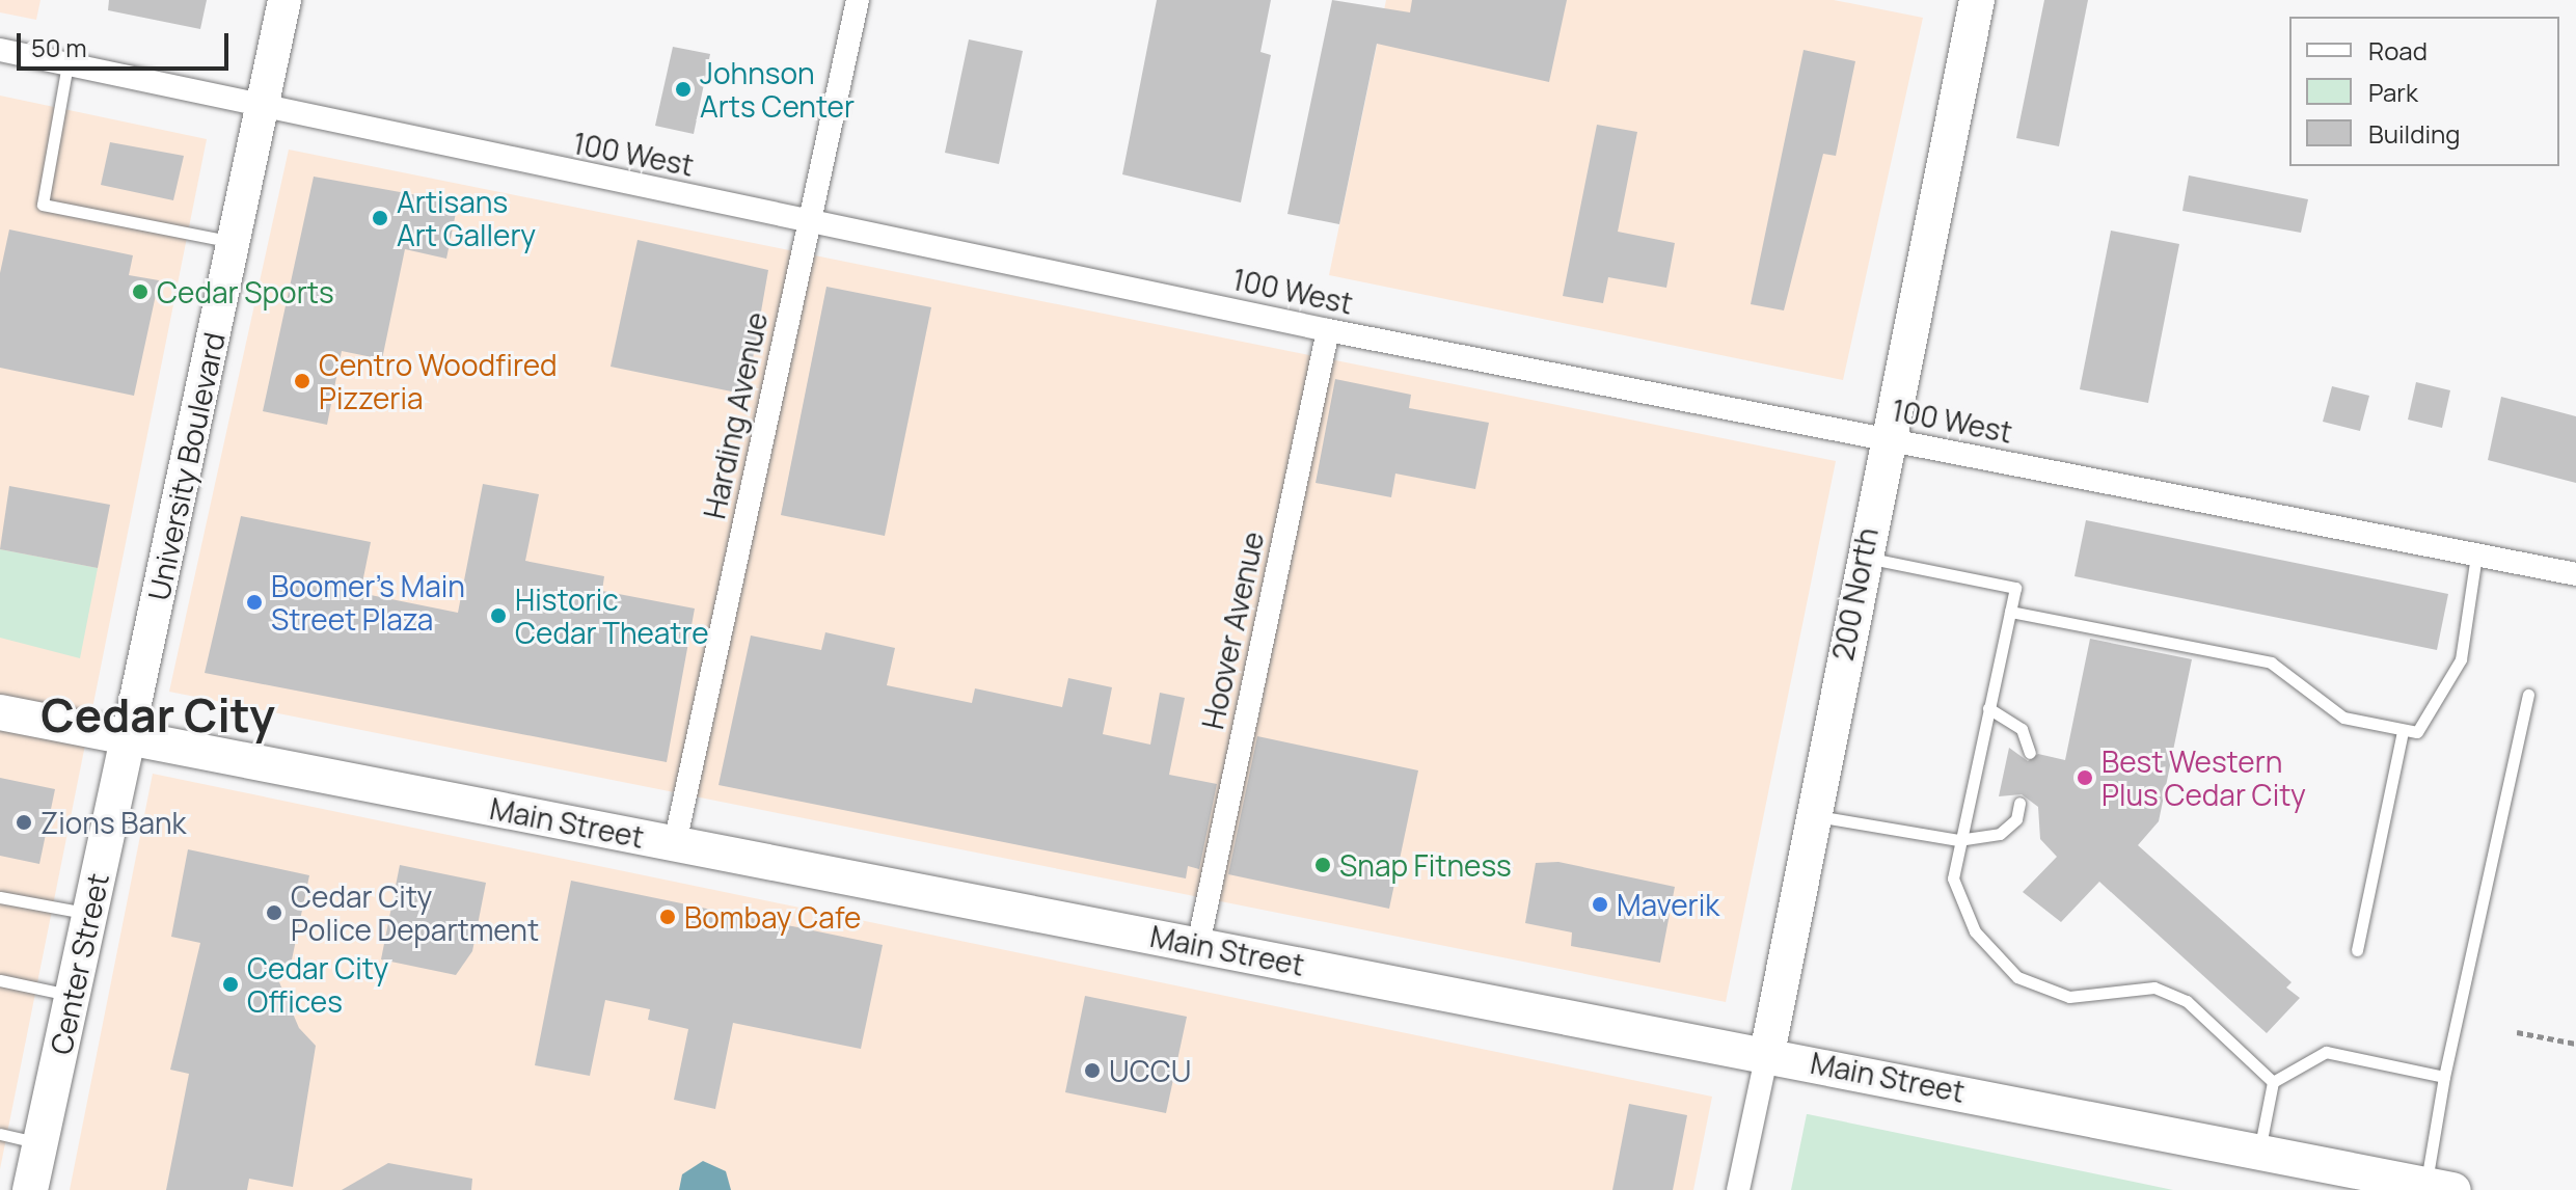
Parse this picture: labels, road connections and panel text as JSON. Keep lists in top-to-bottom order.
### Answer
{
  "streets": {
    "main road": [
      "University Boulevard",
      "200 North",
      "Main Street",
      "Center Street"
    ],
    "street": ["100 West", "Harding Avenue", "Hoover Avenue"]
  },
  "crossings": [
    ["100 West", "Harding Avenue"],
    ["100 West", "University Boulevard"],
    ["100 West", "200 North"],
    ["100 West", "Hoover Avenue"],
    ["Harding Avenue", "Main Street"],
    ["University Boulevard", "Main Street"],
    ["University Boulevard", "Center Street"],
    ["200 North", "Main Street"],
    ["Hoover Avenue", "Main Street"],
    ["Main Street", "Center Street"]
  ],
  "districts": ["Cedar City"],
  "places": [
    "Johnson Arts Center",
    "Artisans Art Gallery",
    "Cedar Sports",
    "Centro Woodfired Pizzeria",
    "Boomer's Main Street Plaza",
    "Historic Cedar Theatre",
    "Best Western Plus Cedar City",
    "Zions Bank",
    "Snap Fitness",
    "Maverik",
    "Cedar City Police Department",
    "Bombay Cafe",
    "Cedar City Offices",
    "UCCU"
  ],
  "legend": ["Road", "Park", "Building"],
  "scale_bar": "50 m"
}
